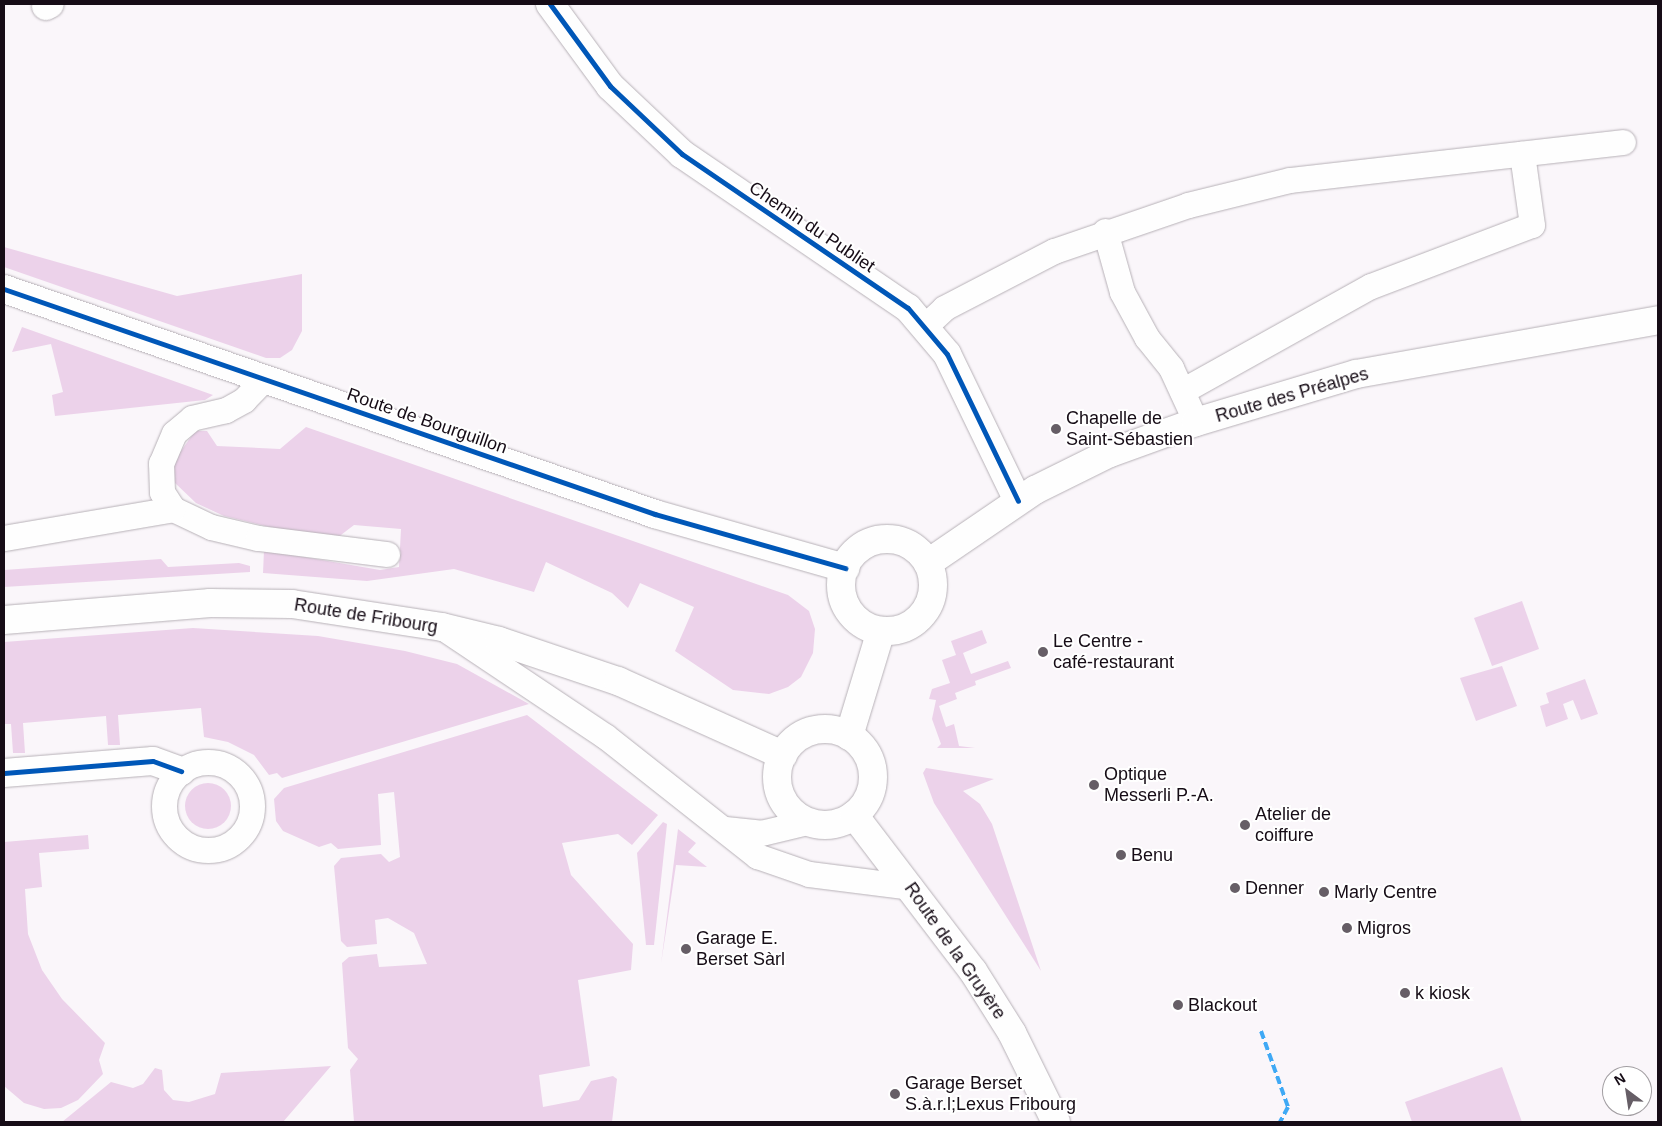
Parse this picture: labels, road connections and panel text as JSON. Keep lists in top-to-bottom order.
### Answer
{
  "streets": {
    "main road": [
      "Chemin du Publiet",
      "Route des Préalpes",
      "Route de Bourguillon",
      "Route de Fribourg",
      "Route de la Gruyère"
    ]
  },
  "crossings": [
    ["Chemin du Publiet", "Route des Préalpes"],
    ["Route des Préalpes", "Route de Bourguillon"],
    ["Route de Fribourg", "Route de la Gruyère"]
  ],
  "places": [
    "Chapelle de Saint-Sébastien",
    "Le Centre - café-restaurant",
    "Optique Messerli P.-A.",
    "Atelier de coiffure",
    "Benu",
    "Denner",
    "Marly Centre",
    "Migros",
    "Garage E. Berset Sàrl",
    "k kiosk",
    "Blackout",
    "Garage Berset S.à.r.l;Lexus Fribourg"
  ],
  "north": "top left"
}
